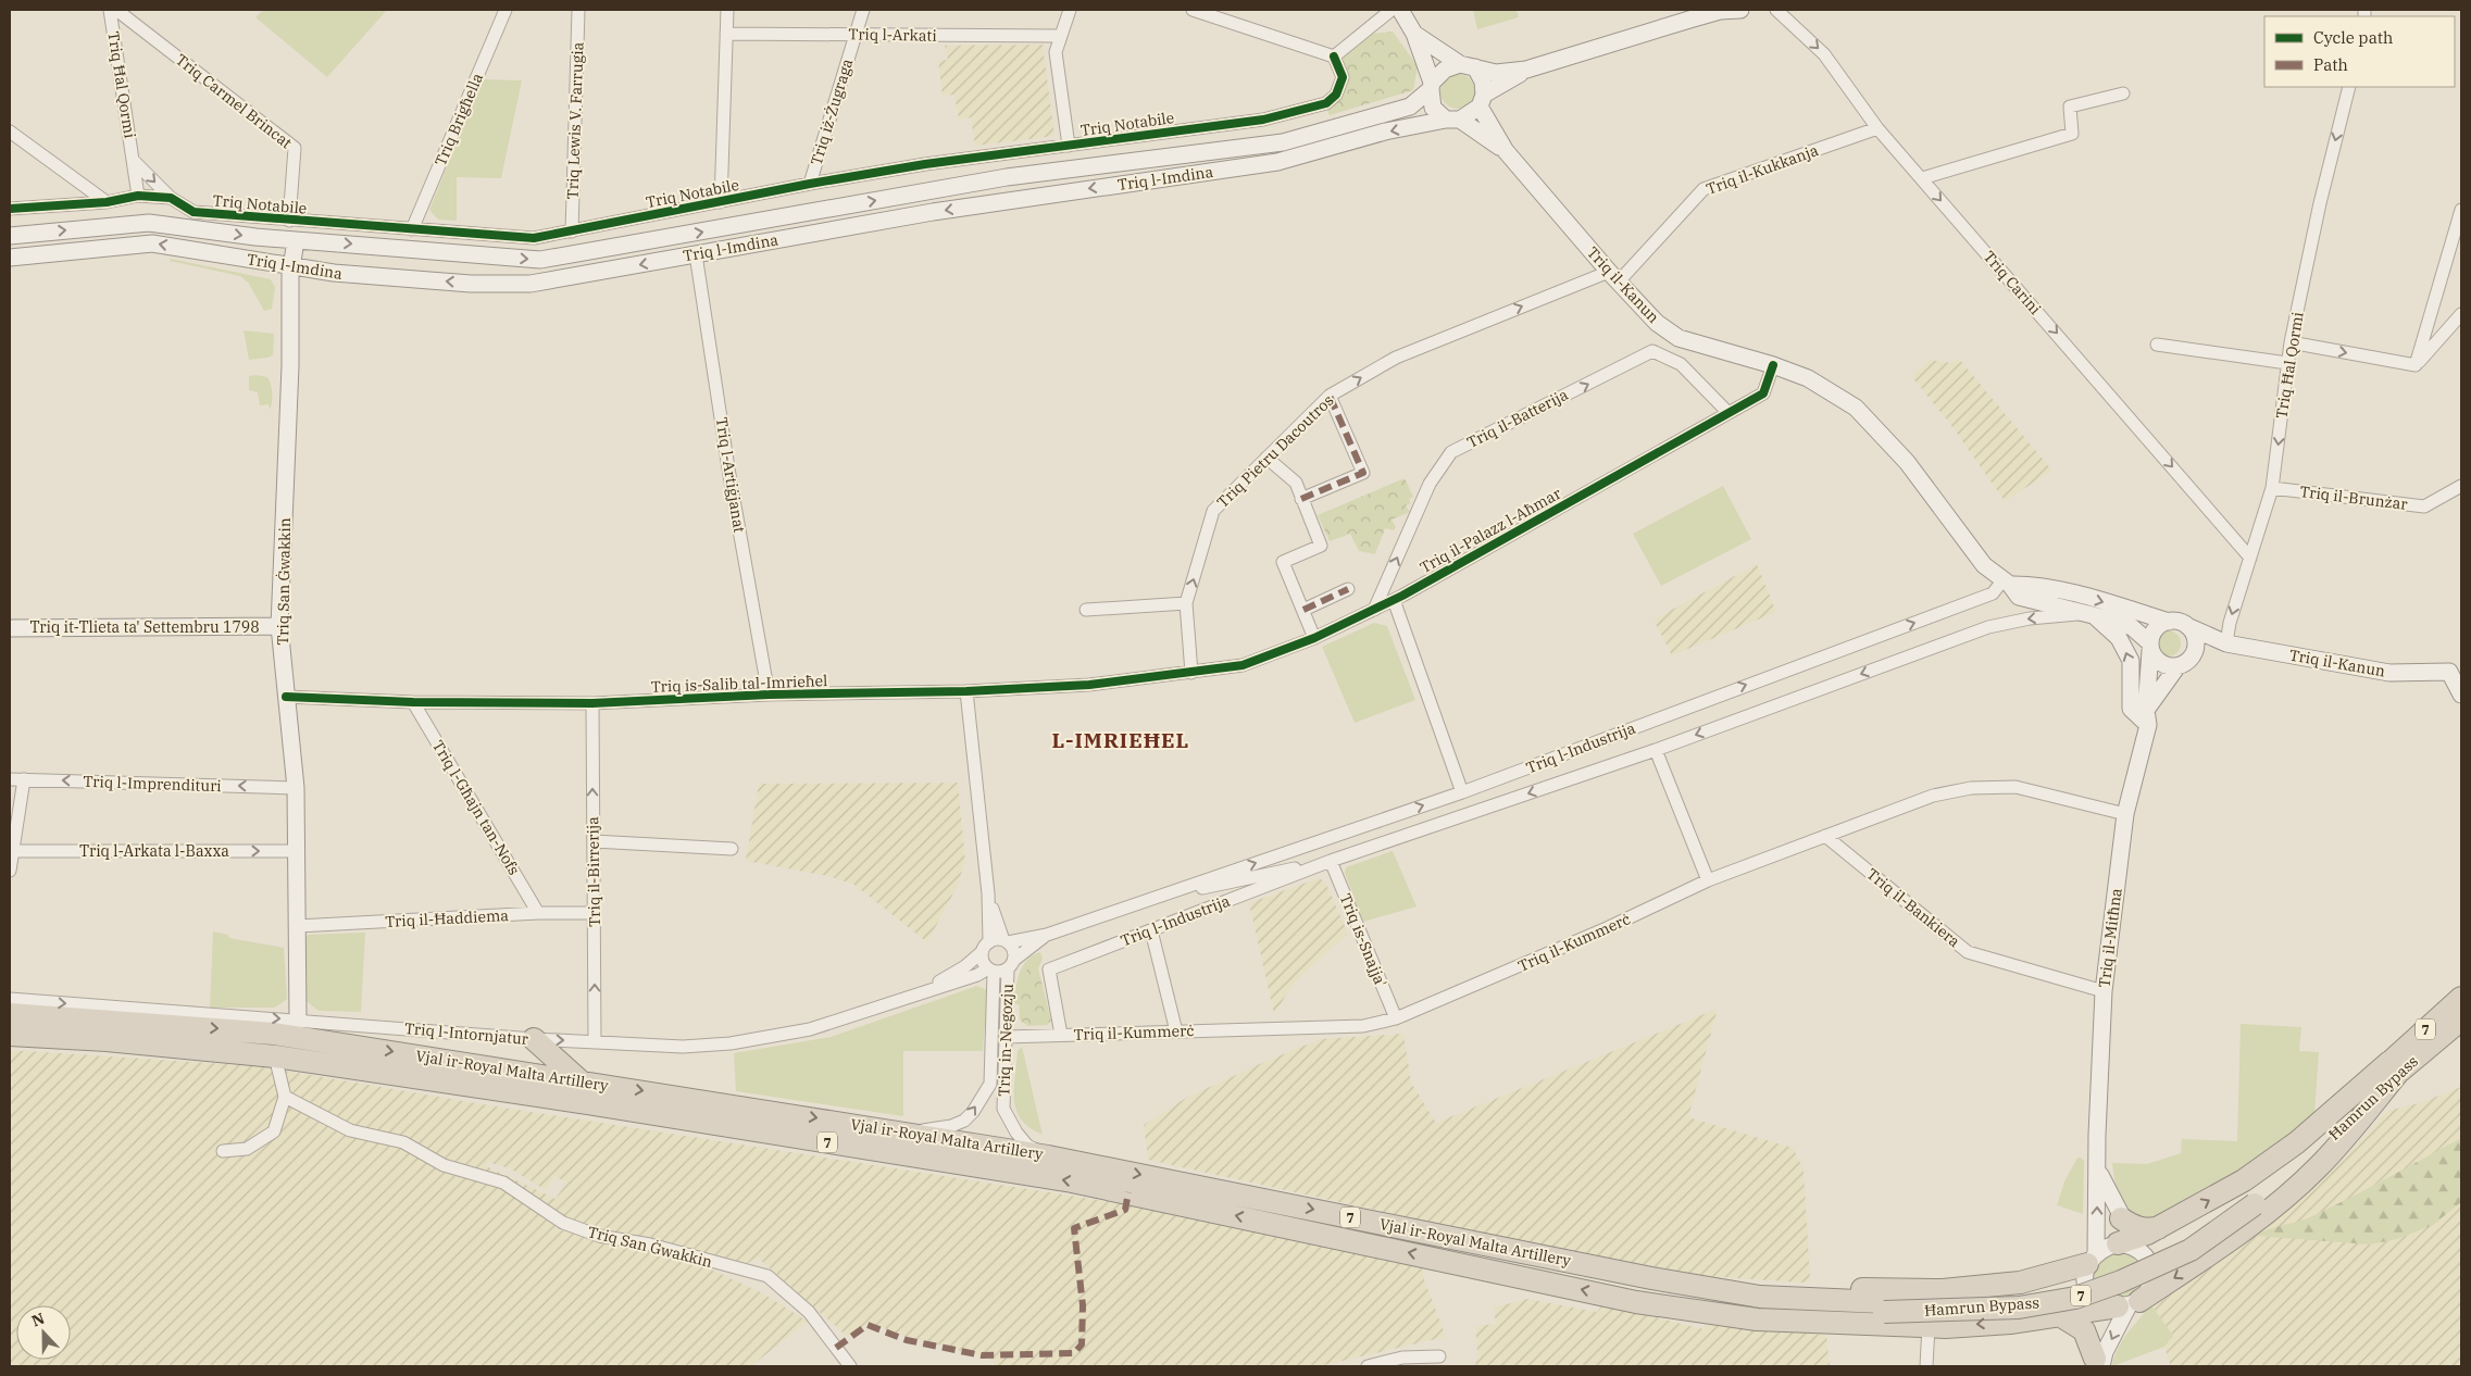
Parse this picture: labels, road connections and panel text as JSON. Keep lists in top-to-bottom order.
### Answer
{
  "streets": {
    "highway": ["7", "Vjal ir-Royal Malta Artillery", "Ħamrun Bypass"],
    "main road": [
      "Triq l-Imdina",
      "Triq il-Kanun",
      "Triq San Ġwakkin",
      "Triq it-Tlieta ta' Settembru 1798",
      "Triq il-Mitħna"
    ],
    "street": [
      "Triq l-Arkati",
      "Triq Ħal Qormi",
      "Triq Carmel Brincat",
      "Triq iż-Żugraga",
      "Triq Brigħella",
      "Triq Lewis V. Farrugia",
      "Triq Notabile",
      "Triq il-Kukkanja",
      "Triq Carini",
      "Triq il-Batterija",
      "Triq Pietru Dacoutros",
      "Triq l-Artiġjanat",
      "Triq il-Brunżar",
      "Triq il-Palazz l-Aħmar",
      "Triq is-Salib tal-Imrieħel",
      "Triq l-Industrija",
      "Triq l-Imprendituri",
      "Triq l-Għajn tan-Nofs",
      "Triq l-Arkata l-Baxxa",
      "Triq il-Birrerija",
      "Triq il-Bankiera",
      "Triq il-Ħaddiema",
      "Triq is-Snajja'",
      "Triq il-Kummerċ",
      "Triq l-Intornjatur",
      "Triq in-Negozju"
    ]
  },
  "crossings": [
    ["Triq l-Arkati", "Triq iż-Żugraga"],
    ["Triq Ħal Qormi", "Triq Notabile"],
    ["Triq Ħal Qormi", "Triq Carini"],
    ["Triq Ħal Qormi", "Triq il-Kanun"],
    ["Triq Ħal Qormi", "Triq il-Brunżar"],
    ["Triq Carmel Brincat", "Triq Notabile"],
    ["Triq iż-Żugraga", "Triq Notabile"],
    ["Triq Brigħella", "Triq Notabile"],
    ["Triq Lewis V. Farrugia", "Triq Notabile"],
    ["Triq il-Kukkanja", "Triq Carini"],
    ["Triq il-Kukkanja", "Triq il-Kanun"],
    ["Triq il-Kukkanja", "Triq Pietru Dacoutros"],
    ["Triq l-Imdina", "Triq il-Kanun"],
    ["Triq l-Imdina", "Triq l-Artiġjanat"],
    ["Triq l-Imdina", "Triq San Ġwakkin"],
    ["Triq il-Kanun", "Triq Pietru Dacoutros"],
    ["Triq il-Kanun", "Triq il-Palazz l-Aħmar"],
    ["Triq il-Kanun", "Triq l-Industrija"],
    ["Triq il-Kanun", "Triq il-Mitħna"],
    ["Triq il-Batterija", "Triq il-Palazz l-Aħmar"],
    ["Triq Pietru Dacoutros", "Triq il-Palazz l-Aħmar"],
    ["Triq Pietru Dacoutros", "Triq is-Salib tal-Imrieħel"],
    ["Triq l-Artiġjanat", "Triq is-Salib tal-Imrieħel"],
    ["Triq il-Palazz l-Aħmar", "Triq is-Salib tal-Imrieħel"],
    ["Triq San Ġwakkin", "Triq it-Tlieta ta' Settembru 1798"],
    ["Triq San Ġwakkin", "Triq is-Salib tal-Imrieħel"],
    ["Triq San Ġwakkin", "Triq l-Imprendituri"],
    ["Triq San Ġwakkin", "Triq l-Arkata l-Baxxa"],
    ["Triq San Ġwakkin", "Triq il-Ħaddiema"],
    ["Triq San Ġwakkin", "Triq l-Intornjatur"],
    ["Triq is-Salib tal-Imrieħel", "Triq l-Għajn tan-Nofs"],
    ["Triq is-Salib tal-Imrieħel", "Triq il-Birrerija"],
    ["Triq l-Industrija", "Triq is-Snajja'"],
    ["Triq l-Industrija", "Triq il-Kummerċ"],
    ["Triq l-Industrija", "Triq l-Intornjatur"],
    ["Triq l-Industrija", "Triq in-Negozju"],
    ["Triq l-Għajn tan-Nofs", "Triq il-Ħaddiema"],
    ["Triq il-Birrerija", "Triq il-Ħaddiema"],
    ["Triq il-Birrerija", "Triq l-Intornjatur"],
    ["Triq il-Bankiera", "Triq il-Mitħna"],
    ["Triq il-Bankiera", "Triq il-Kummerċ"],
    ["Triq il-Mitħna", "Triq il-Kummerċ"],
    ["Triq is-Snajja'", "Triq il-Kummerċ"],
    ["Triq il-Kummerċ", "Triq in-Negozju"],
    ["Triq l-Intornjatur", "Triq in-Negozju"],
    ["Triq in-Negozju", "Vjal ir-Royal Malta Artillery"],
    ["Vjal ir-Royal Malta Artillery", "Ħamrun Bypass"]
  ],
  "one_way": [
    "Triq Ħal Qormi",
    "Triq Carini",
    "Triq il-Batterija",
    "Triq Pietru Dacoutros",
    "Triq l-Imprendituri",
    "Triq l-Arkata l-Baxxa",
    "Triq il-Birrerija"
  ],
  "districts": ["L-IMRIEĦEL"],
  "legend": ["Cycle path", "Path"],
  "north": "top"
}
